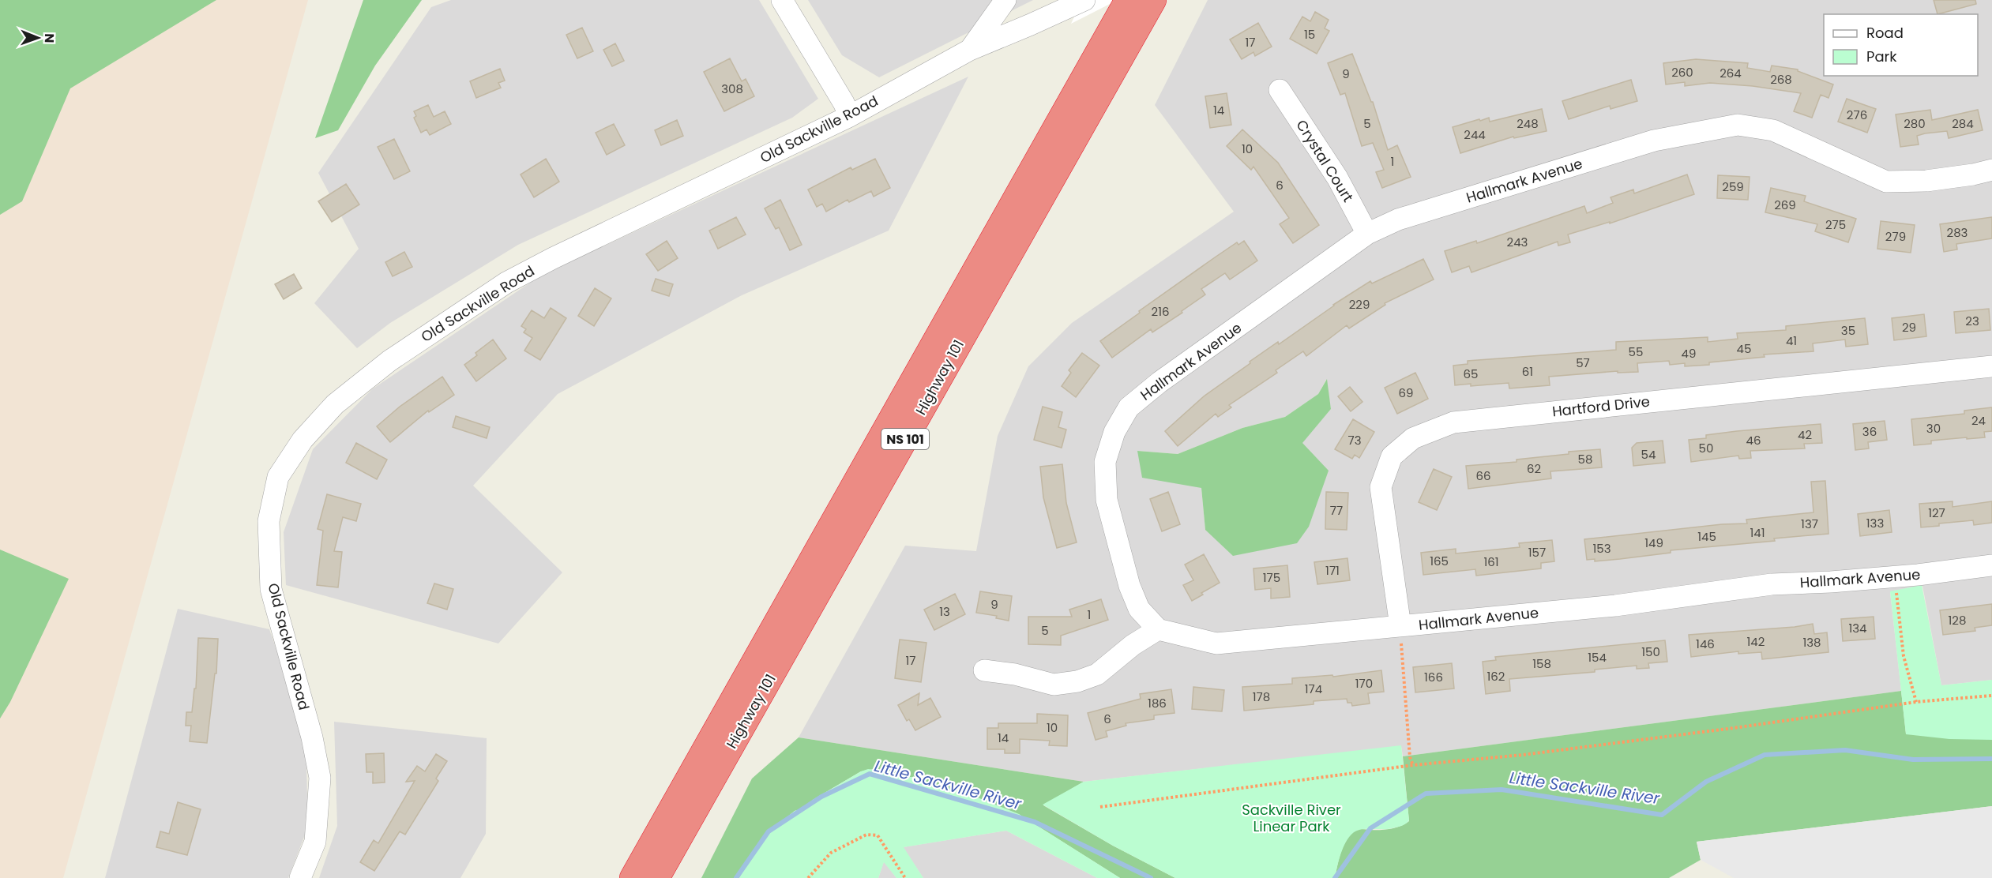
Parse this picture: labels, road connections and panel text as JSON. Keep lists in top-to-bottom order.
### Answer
{
  "streets": {
    "highway": ["Highway 101", "NS 101"],
    "street": [
      "Old Sackville Road",
      "Crystal Court",
      "Hallmark Avenue",
      "Hartford Drive"
    ]
  },
  "crossings": [
    ["Crystal Court", "Hallmark Avenue"],
    ["Hallmark Avenue", "Hartford Drive"]
  ],
  "water": ["Little Sackville River"],
  "parks": ["Sackville River Linear Park"],
  "house_numbers": [
    "15",
    "17",
    "260",
    "264",
    "9",
    "268",
    "308",
    "14",
    "276",
    "5",
    "248",
    "280",
    "284",
    "244",
    "10",
    "1",
    "6",
    "259",
    "269",
    "275",
    "283",
    "279",
    "243",
    "229",
    "216",
    "23",
    "29",
    "35",
    "41",
    "45",
    "55",
    "49",
    "57",
    "61",
    "65",
    "69",
    "24",
    "30",
    "36",
    "42",
    "73",
    "46",
    "50",
    "54",
    "58",
    "62",
    "66",
    "77",
    "127",
    "133",
    "137",
    "141",
    "145",
    "149",
    "153",
    "157",
    "165",
    "161",
    "171",
    "175",
    "9",
    "13",
    "1",
    "128",
    "134",
    "5",
    "142",
    "138",
    "146",
    "150",
    "154",
    "17",
    "158",
    "162",
    "166",
    "170",
    "174",
    "178",
    "186",
    "6",
    "10",
    "14"
  ],
  "legend": ["Road", "Park"],
  "north": "right"
}
